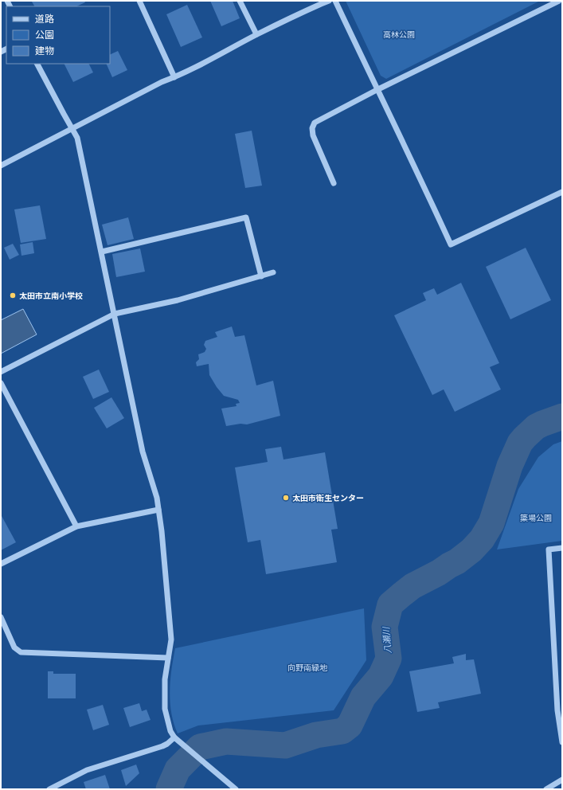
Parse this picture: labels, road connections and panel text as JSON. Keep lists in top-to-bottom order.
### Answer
{
  "water": ["八瀬川"],
  "parks": ["高林公園", "簗場公園", "向野南緑地"],
  "places": ["太田市立南小学校", "太田市衛生センター"],
  "legend": ["道路", "公園", "建物"]
}
